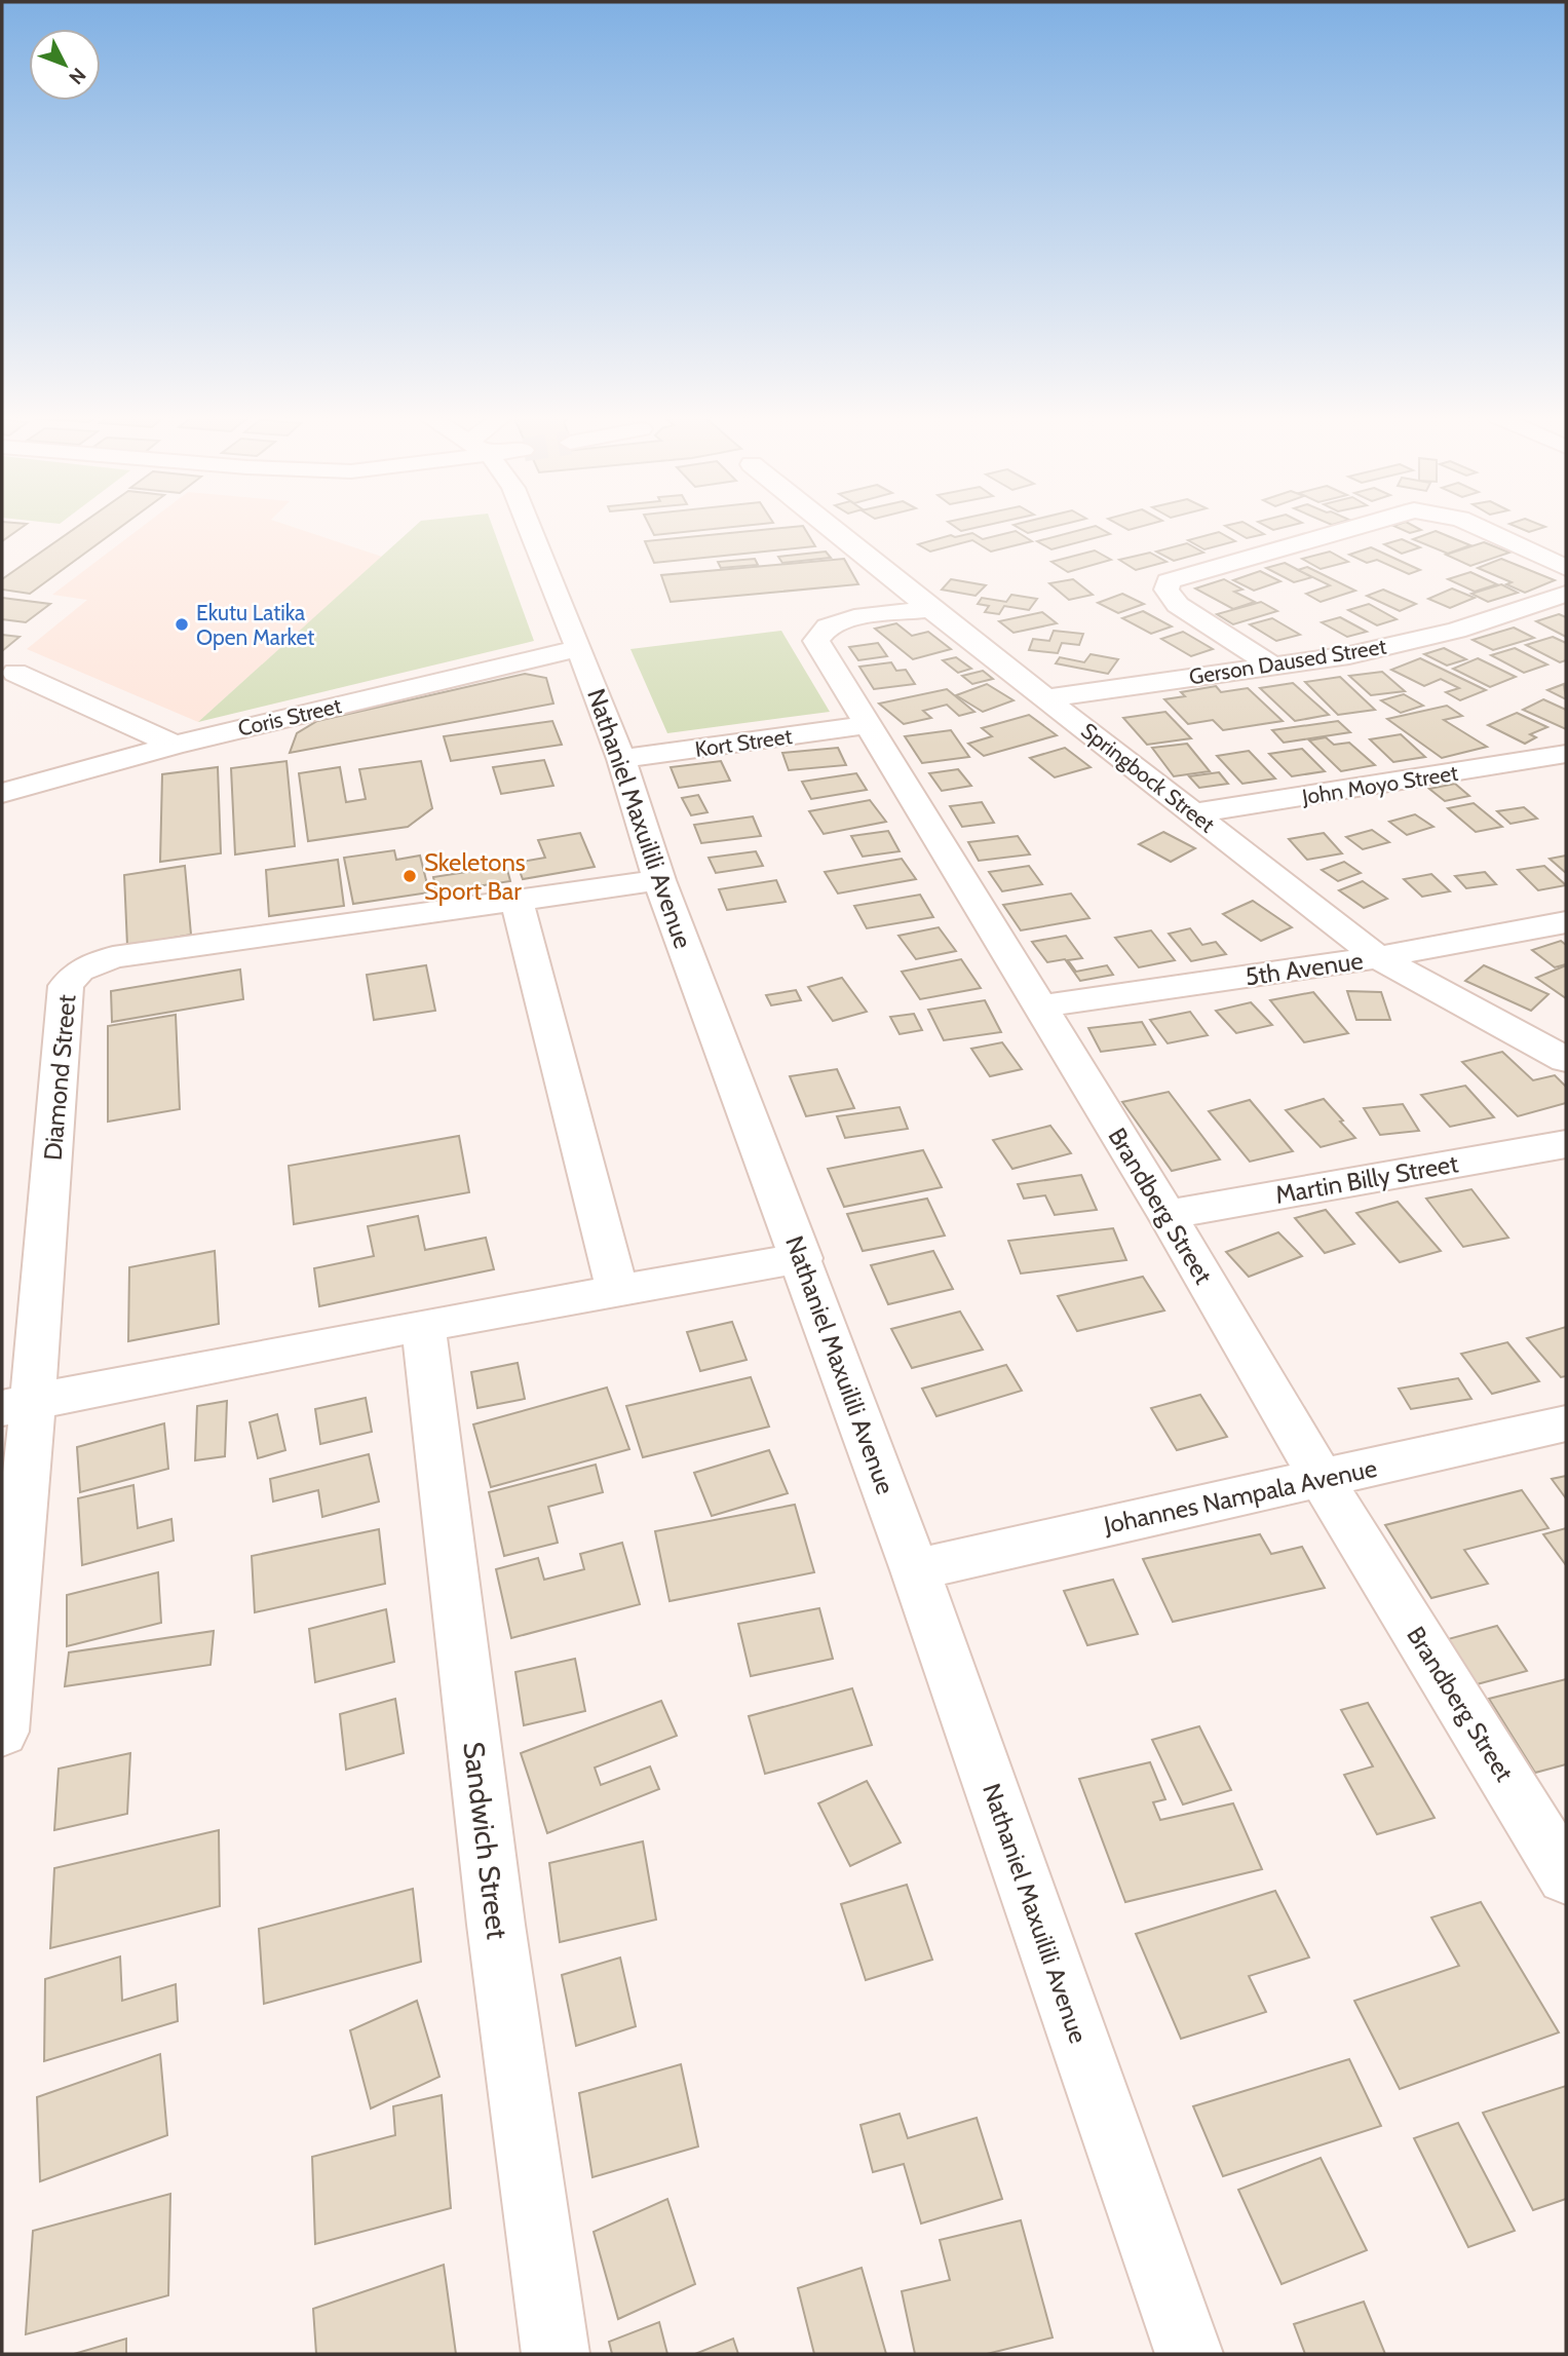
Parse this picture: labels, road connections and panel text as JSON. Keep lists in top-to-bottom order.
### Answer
{
  "streets": {
    "street": [
      "Gerson Daused Street",
      "Coris Street",
      "Kort Street",
      "Springbock Street",
      "John Moyo Street",
      "Nathaniel Maxuilili Avenue",
      "5th Avenue",
      "Diamond Street",
      "Martin Billy Street",
      "Brandberg Street",
      "Johannes Nampala Avenue",
      "Sandwich Street"
    ]
  },
  "crossings": [
    ["Gerson Daused Street", "Springbock Street"],
    ["Coris Street", "Nathaniel Maxuilili Avenue"],
    ["Kort Street", "Nathaniel Maxuilili Avenue"],
    ["Kort Street", "Brandberg Street"],
    ["Springbock Street", "John Moyo Street"],
    ["Springbock Street", "5th Avenue"],
    ["Springbock Street", "Brandberg Street"],
    ["Nathaniel Maxuilili Avenue", "Diamond Street"],
    ["Nathaniel Maxuilili Avenue", "Johannes Nampala Avenue"],
    ["5th Avenue", "Brandberg Street"],
    ["Martin Billy Street", "Brandberg Street"],
    ["Brandberg Street", "Johannes Nampala Avenue"]
  ],
  "places": ["Ekutu Latika Open Market", "Skeletons Sport Bar"],
  "north": "bottom right"
}
